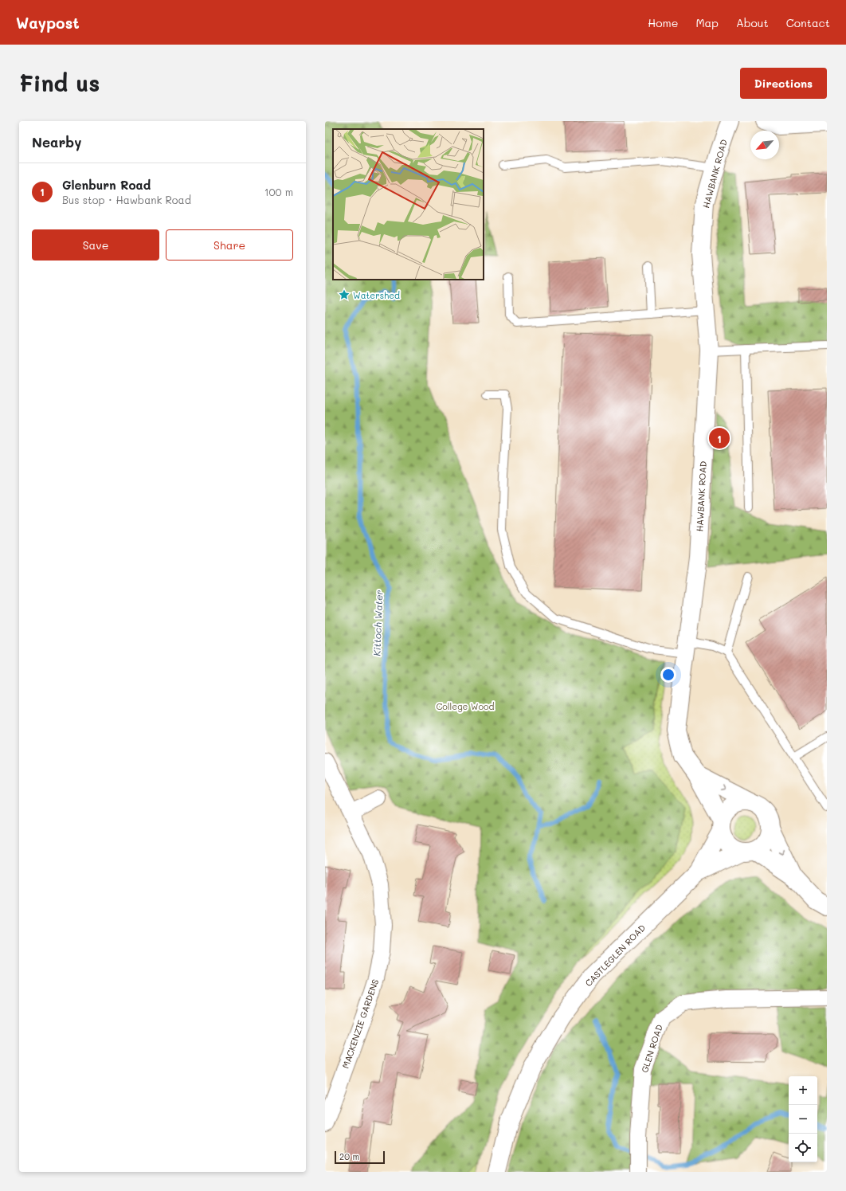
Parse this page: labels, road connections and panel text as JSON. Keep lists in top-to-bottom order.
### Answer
{
  "streets": {
    "street": [
      "HAWBANK ROAD",
      "CASTLEGLEN ROAD",
      "MACKENZIE GARDENS",
      "GLEN ROAD"
    ]
  },
  "crossings": [
    ["HAWBANK ROAD", "CASTLEGLEN ROAD"]
  ],
  "water": ["Kittoch Water"],
  "parks": ["College Wood"],
  "places": {
    "place": ["Watershed"]
  },
  "scale_bar": "20 m",
  "north": "bottom left",
  "page": {
    "header": "Waypost",
    "nav": [
      "Home",
      "Map",
      "About",
      "Contact"
    ],
    "buttons": [
      "Directions",
      ["Save", "Share"]
    ],
    "title": "Find us",
    "heading": "Nearby",
    "list": [
      {
        "mark": "1",
        "name": "Glenburn Road",
        "note": "Bus stop · Hawbank Road",
        "value": "100 m"
      }
    ],
    "pins": "1",
    "map_buttons": ["+", "−"],
    "scale": "20 m"
  }
}
